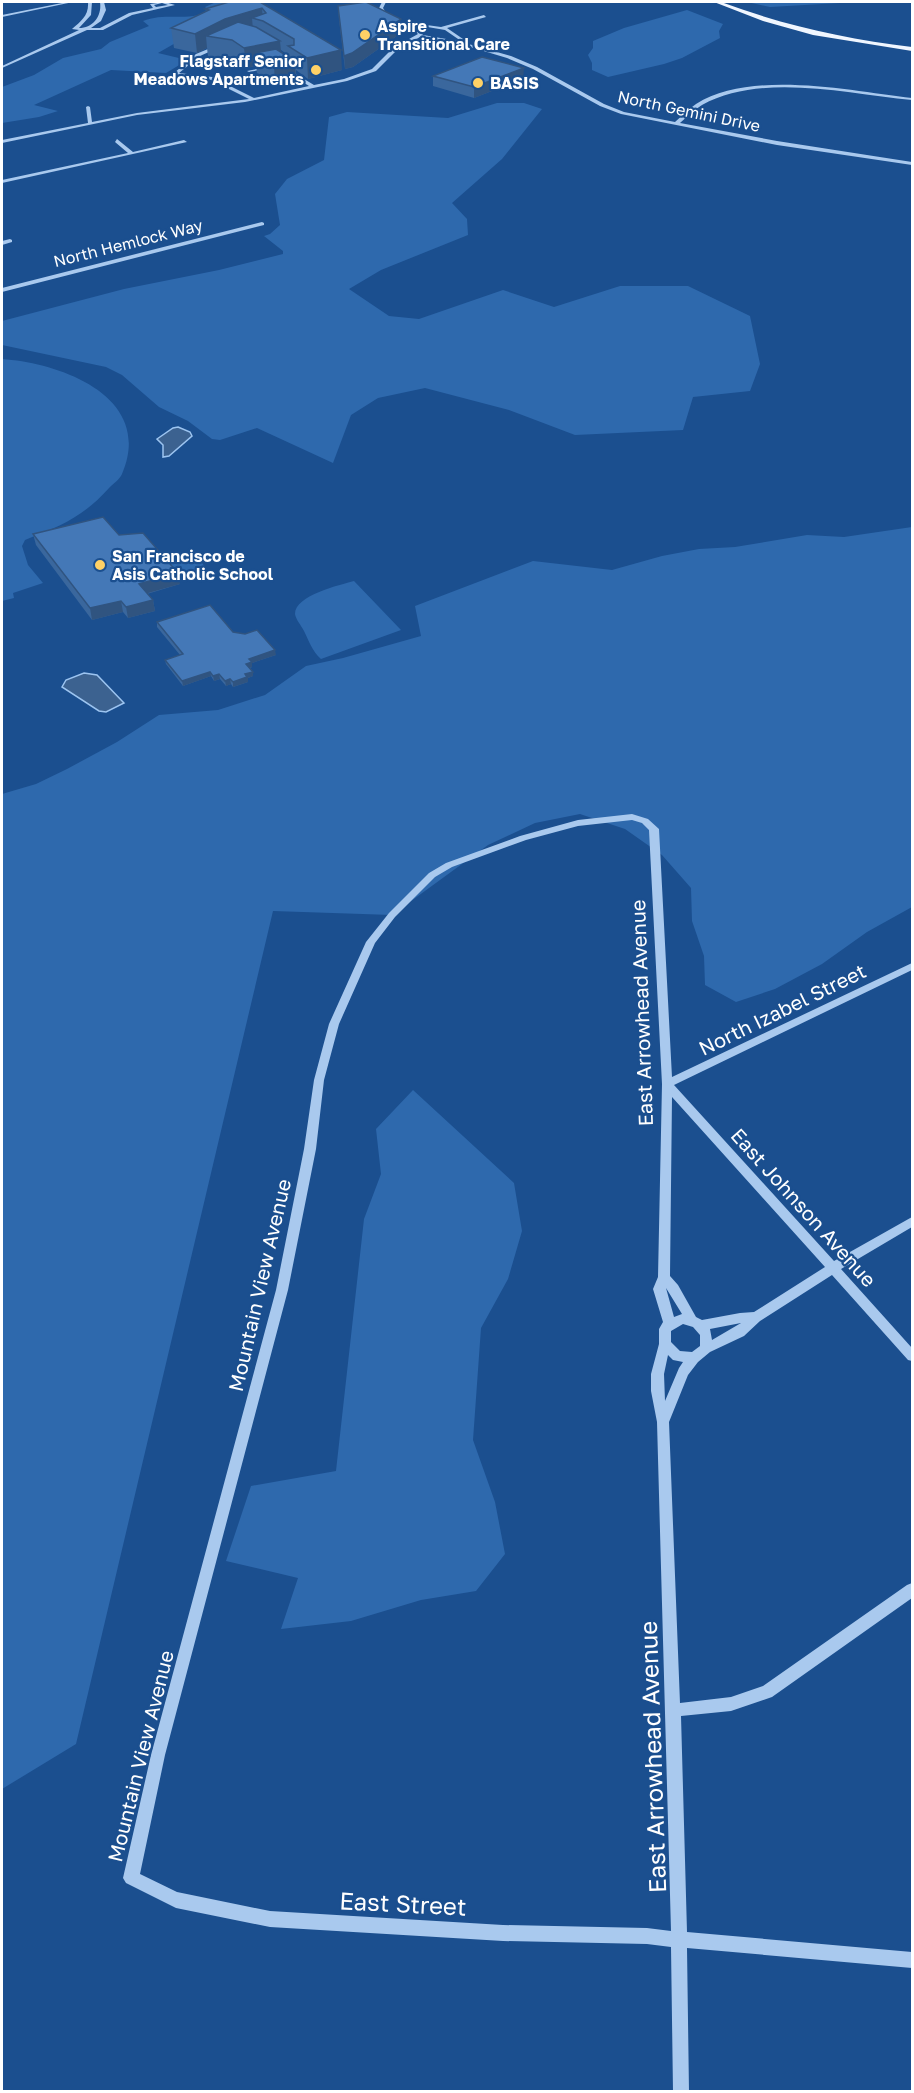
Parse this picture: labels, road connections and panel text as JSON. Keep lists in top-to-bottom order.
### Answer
{
  "streets": {
    "street": [
      "North Gemini Drive",
      "North Hemlock Way",
      "North Izabel Street",
      "East Arrowhead Avenue",
      "East Johnson Avenue",
      "Mountain View Avenue",
      "East Street"
    ]
  },
  "crossings": [
    ["North Izabel Street", "East Arrowhead Avenue"],
    ["North Izabel Street", "East Johnson Avenue"],
    ["East Arrowhead Avenue", "East Johnson Avenue"],
    ["East Arrowhead Avenue", "Mountain View Avenue"],
    ["East Arrowhead Avenue", "East Street"],
    ["Mountain View Avenue", "East Street"]
  ],
  "places": [
    "Aspire Transitional Care",
    "Flagstaff Senior Meadows Apartments",
    "BASIS",
    "San Francisco de Asis Catholic School"
  ]
}
